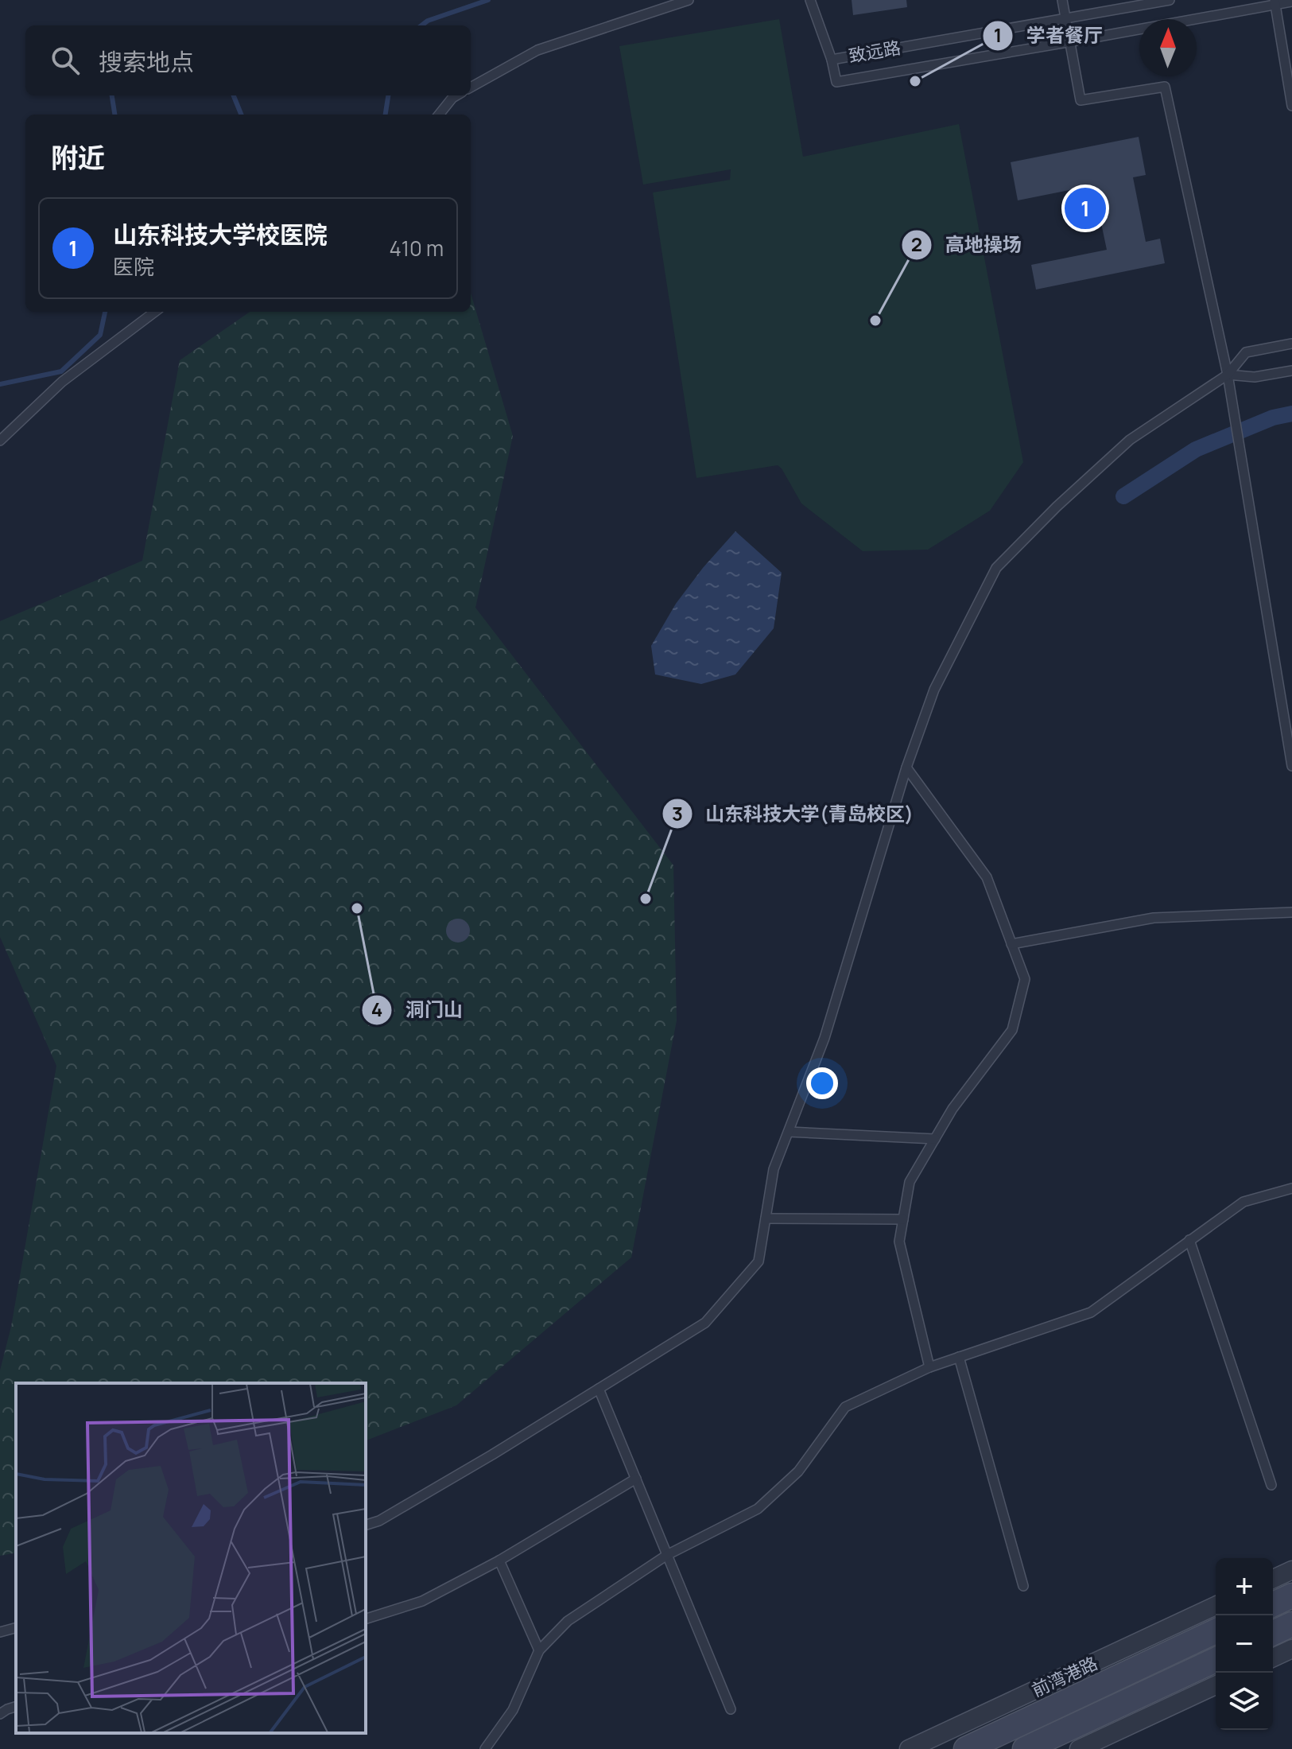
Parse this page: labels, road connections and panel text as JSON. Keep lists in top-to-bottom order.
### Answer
{
  "streets": {
    "main road": ["前湾港路"],
    "lane": ["致远路"]
  },
  "places": [
    "学者餐厅",
    "高地操场",
    "山东科技大学(青岛校区)",
    "洞门山"
  ],
  "north": "top",
  "page": {
    "search": "搜索地点",
    "heading": "附近",
    "pins": "1",
    "list": [
      {
        "mark": "1",
        "name": "山东科技大学校医院",
        "note": "医院",
        "value": "410 m"
      }
    ],
    "map_buttons": ["+", "−"]
  }
}
